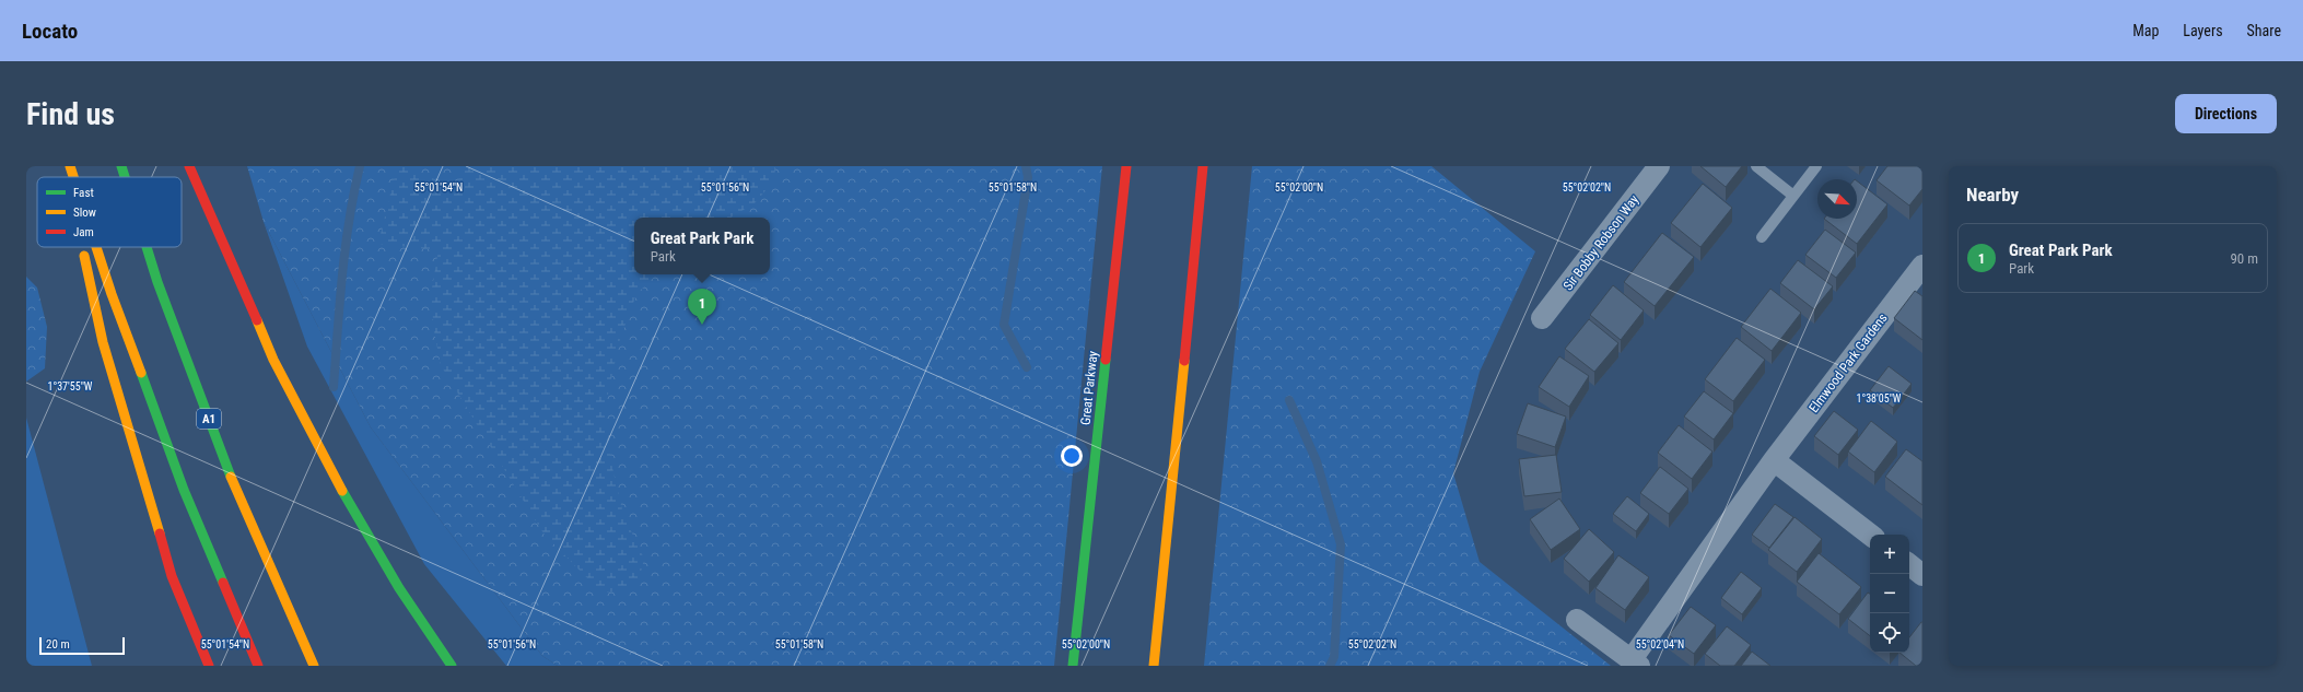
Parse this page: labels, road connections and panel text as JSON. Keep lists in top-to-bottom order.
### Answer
{
  "streets": {
    "main road": ["Great Parkway", "A1"],
    "street": ["Sir Bobby Robson Way", "Elmwood Park Gardens"]
  },
  "legend": ["Fast", "Slow", "Jam"],
  "scale_bar": "20 m",
  "north": "bottom right",
  "page": {
    "header": "Locato",
    "nav": ["Map", "Layers", "Share"],
    "buttons": "Directions",
    "title": "Find us",
    "heading": "Nearby",
    "popup": ["Great Park Park", "Park"],
    "list": [
      {
        "mark": "1",
        "name": "Great Park Park",
        "note": "Park",
        "value": "90 m"
      }
    ],
    "pins": "1",
    "map_buttons": ["+", "−"],
    "scale": "20 m"
  },
  "coordinates": [
    "55°01'56\"N",
    "55°02'00\"N",
    "55°02'02\"N",
    "55°01'54\"N",
    "55°01'58\"N",
    "1°37'55\"W",
    "1°38'05\"W",
    "55°02'04\"N"
  ]
}
